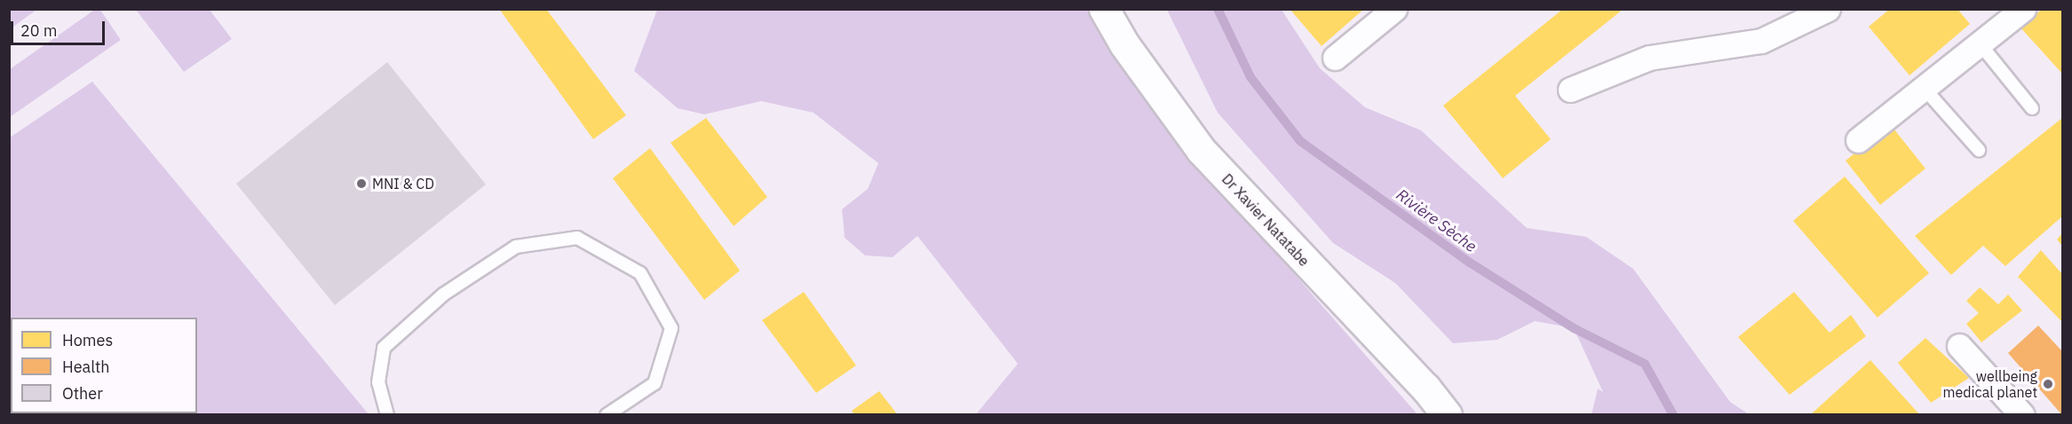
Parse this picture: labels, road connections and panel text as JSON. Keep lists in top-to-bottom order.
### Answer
{
  "streets": {
    "main road": ["Dr Xavier Natatabe"]
  },
  "water": ["Rivière Sèche"],
  "places": ["MNI & CD", "wellbeing medical planet"],
  "legend": ["Homes", "Health", "Other"],
  "scale_bar": "20 m"
}
